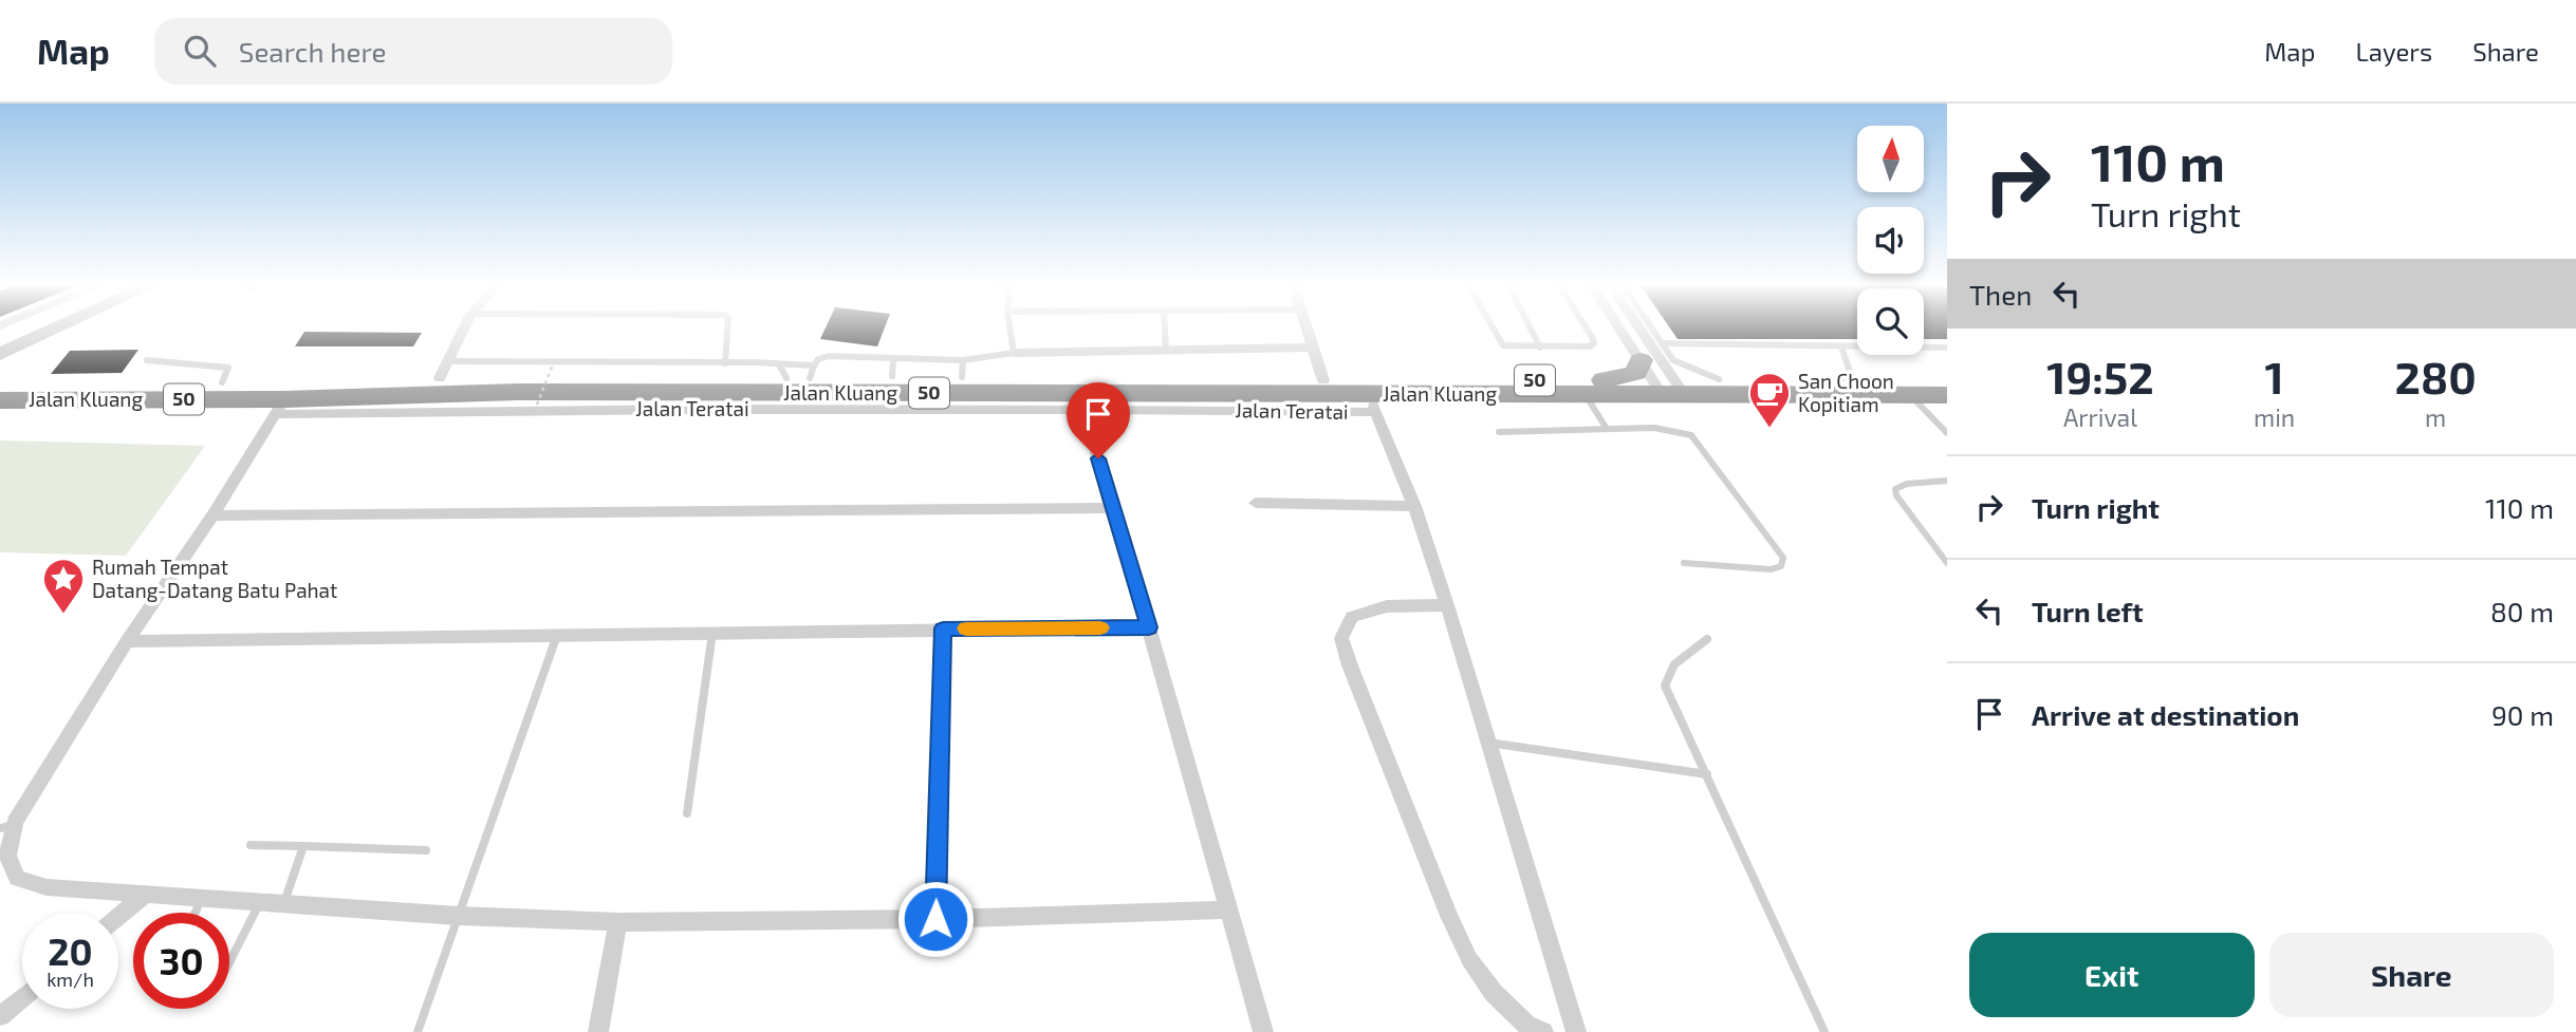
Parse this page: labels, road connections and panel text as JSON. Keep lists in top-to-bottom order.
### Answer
{
  "streets": {
    "highway": ["50", "Jalan Kluang"]
  },
  "places": {
    "cafe": ["San Choon Kopitiam"],
    "place": ["Rumah Tempat Datang-Datang Batu Pahat"]
  },
  "north": "top",
  "page": {
    "header": "Map",
    "search": "Search here",
    "nav": ["Map", "Layers", "Share"],
    "turn": ["110 m", "Turn right"],
    "then": "Then",
    "eta": [
      "19:52",
      "Arrival",
      "1",
      "min",
      "280",
      "m"
    ],
    "list": [
      {
        "name": "Turn right",
        "value": "110 m"
      },
      {
        "name": "Turn left",
        "value": "80 m"
      },
      {
        "name": "Arrive at destination",
        "value": "90 m"
      }
    ],
    "speed": "20 km/h",
    "limit": "30",
    "buttons": ["Exit", "Share"]
  }
}
